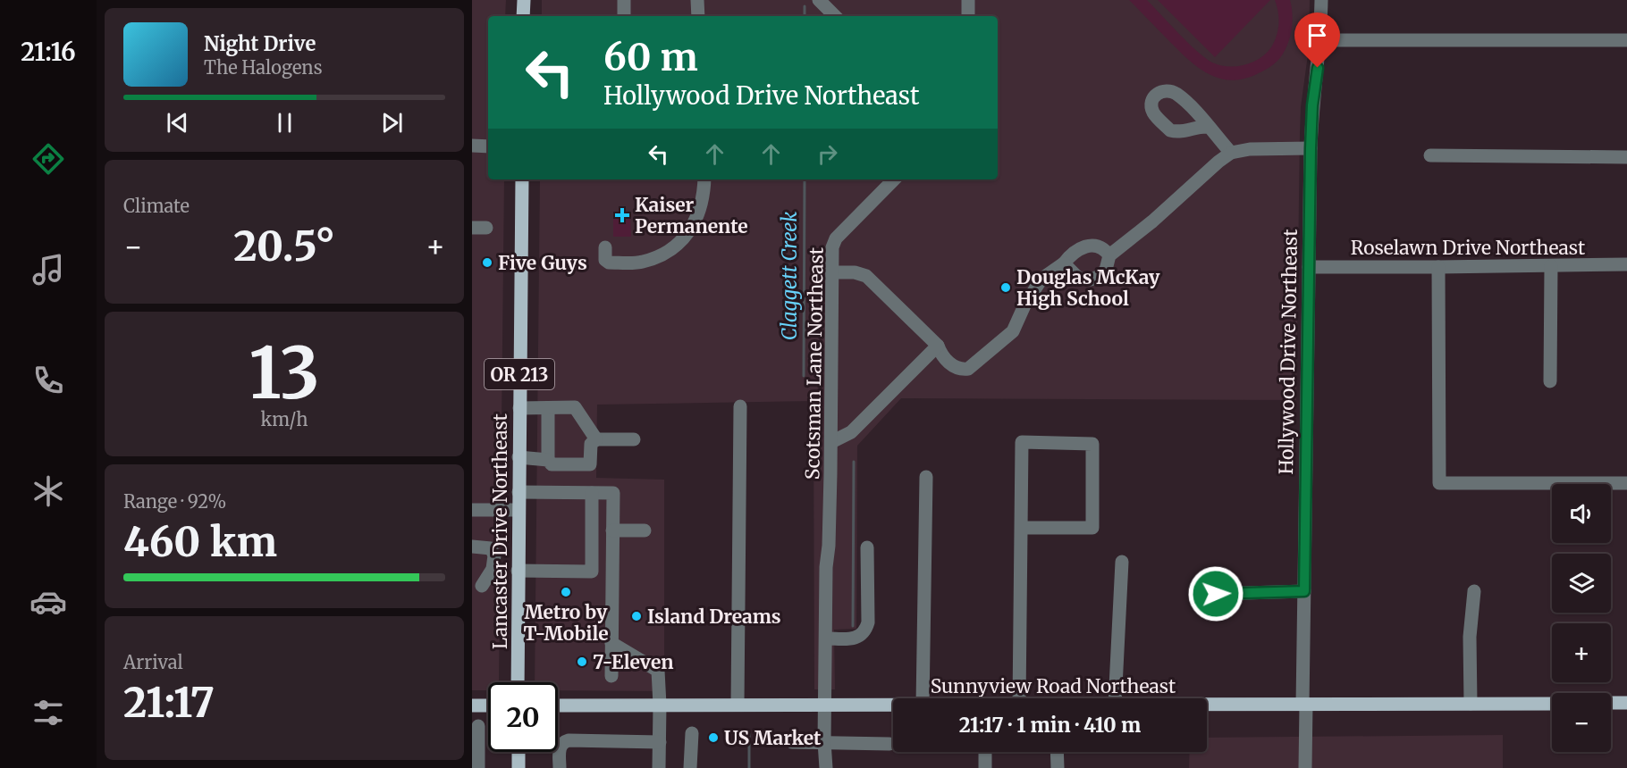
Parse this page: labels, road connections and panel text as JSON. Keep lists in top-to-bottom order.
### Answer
{
  "streets": {
    "main road": ["OR 213", "Lancaster Drive Northeast", "Sunnyview Road Northeast"],
    "street": ["Roselawn Drive Northeast", "Hollywood Drive Northeast", "Scotsman Lane Northeast"]
  },
  "crossings": [
    ["Roselawn Drive Northeast", "Hollywood Drive Northeast"],
    ["Hollywood Drive Northeast", "Sunnyview Road Northeast"],
    ["Scotsman Lane Northeast", "Sunnyview Road Northeast"]
  ],
  "water": ["Claggett Creek"],
  "places": {
    "health": ["Kaiser Permanente"],
    "other": [
      "Five Guys",
      "Douglas McKay High School",
      "Metro by T-Mobile",
      "Island Dreams",
      "7-Eleven",
      "US Market"
    ]
  },
  "page": {
    "tabs": "21:16",
    "turn": ["60 m", "Hollywood Drive Northeast"],
    "song": ["Night Drive", "The Halogens"],
    "tile": [
      "Climate",
      ["13", "km/h"],
      ["Range · 92%", "460 km"],
      ["Arrival", "21:17"]
    ],
    "heat": ["−", "20.5°", "+"],
    "map_buttons": ["+", "−"],
    "limit": "20",
    "trip": "21:17 · 1 min · 410 m"
  }
}
